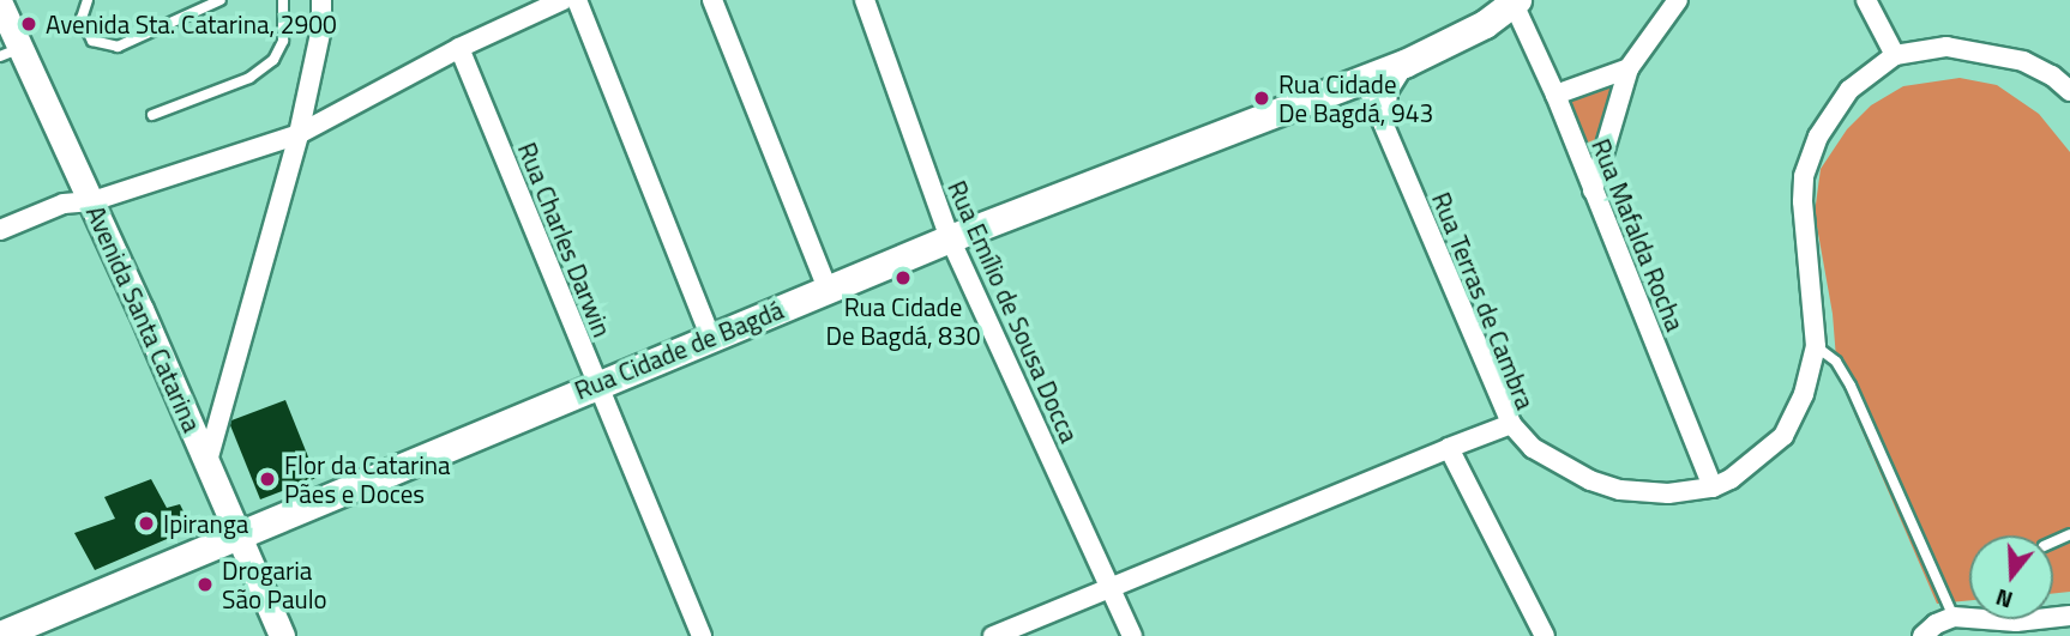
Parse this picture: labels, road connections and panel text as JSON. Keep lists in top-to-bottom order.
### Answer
{
  "streets": {
    "main road": ["Rua Cidade de Bagdá"],
    "street": [
      "Rua Mafalda Rocha",
      "Rua Charles Darwin",
      "Rua Terras de Cambra",
      "Rua Emílio de Sousa Docca",
      "Avenida Santa Catarina"
    ]
  },
  "crossings": [
    ["Rua Mafalda Rocha", "Rua Cidade de Bagdá"],
    ["Rua Charles Darwin", "Rua Cidade de Bagdá"],
    ["Rua Terras de Cambra", "Rua Emílio de Sousa Docca"],
    ["Rua Terras de Cambra", "Rua Cidade de Bagdá"],
    ["Rua Emílio de Sousa Docca", "Rua Cidade de Bagdá"],
    ["Avenida Santa Catarina", "Rua Cidade de Bagdá"]
  ],
  "places": [
    "Avenida Sta. Catarina, 2900",
    "Rua Cidade De Bagdá, 943",
    "Rua Cidade De Bagdá, 830",
    "Flor da Catarina Pães e Doces",
    "Ipiranga",
    "Drogaria São Paulo"
  ],
  "north": "bottom"
}
